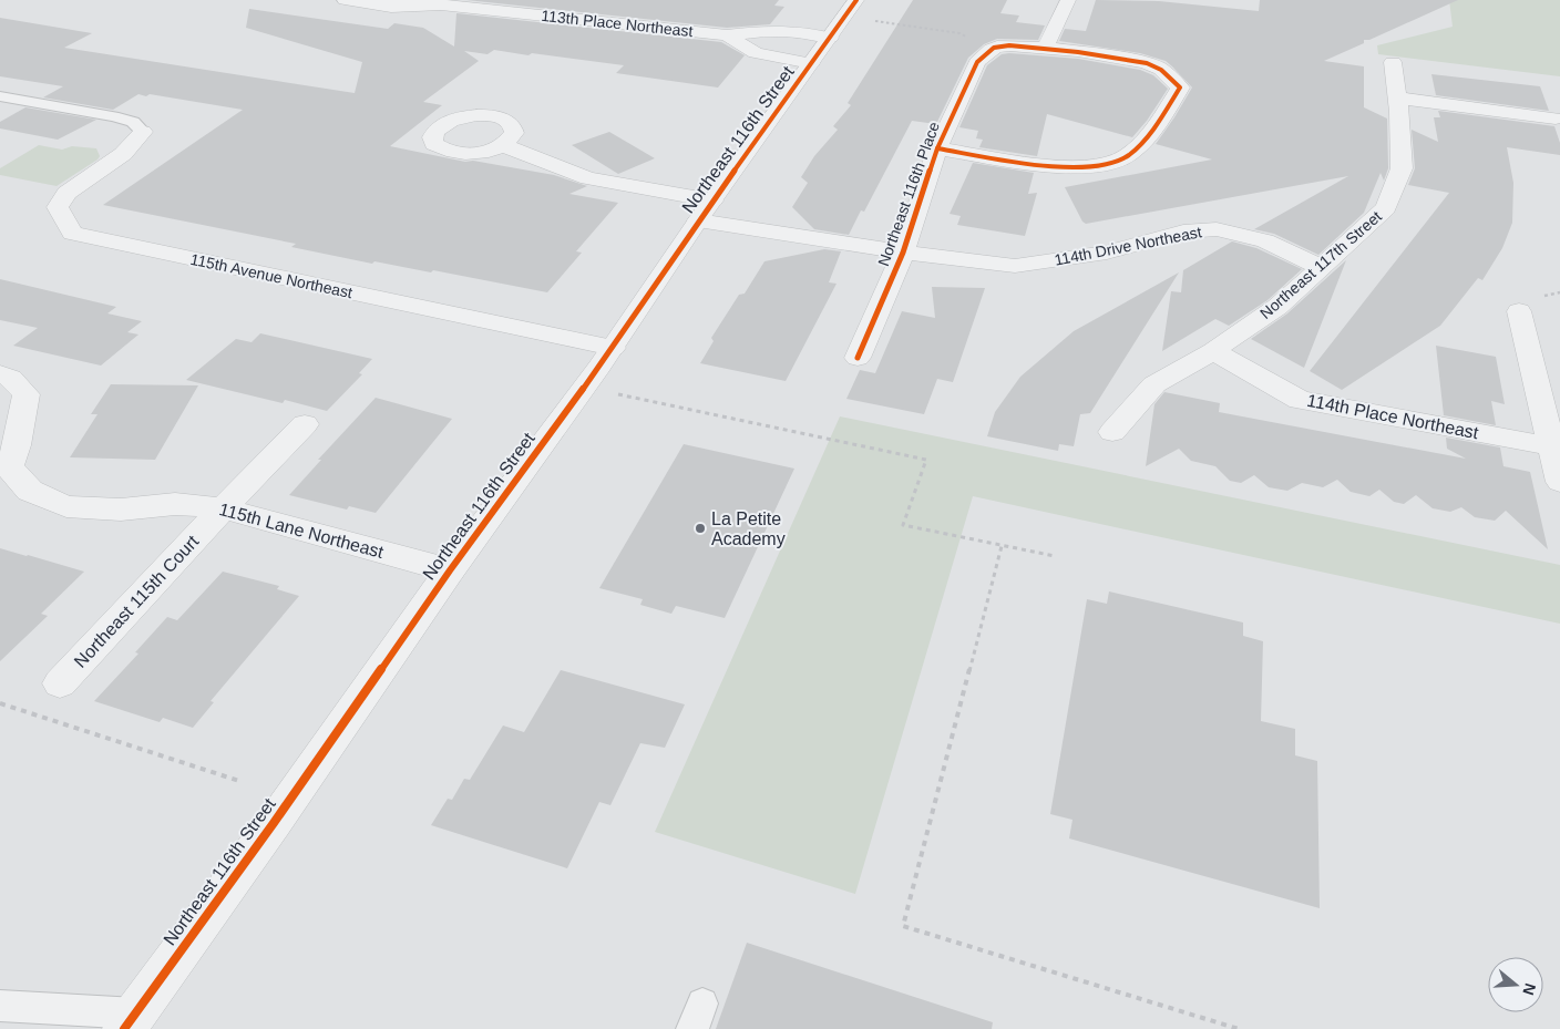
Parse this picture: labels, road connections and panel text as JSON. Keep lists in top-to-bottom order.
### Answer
{
  "streets": {
    "street": [
      "113th Place Northeast",
      "Northeast 116th Street",
      "Northeast 116th Place",
      "114th Drive Northeast",
      "Northeast 117th Street",
      "115th Avenue Northeast",
      "114th Place Northeast",
      "115th Lane Northeast",
      "Northeast 115th Court"
    ]
  },
  "crossings": [
    ["113th Place Northeast", "Northeast 116th Street"],
    ["Northeast 116th Street", "114th Drive Northeast"],
    ["Northeast 116th Street", "115th Avenue Northeast"],
    ["Northeast 116th Street", "115th Lane Northeast"],
    ["Northeast 116th Place", "114th Drive Northeast"],
    ["114th Drive Northeast", "Northeast 117th Street"],
    ["Northeast 117th Street", "114th Place Northeast"],
    ["115th Lane Northeast", "Northeast 115th Court"]
  ],
  "places": ["La Petite Academy"],
  "north": "right"
}
